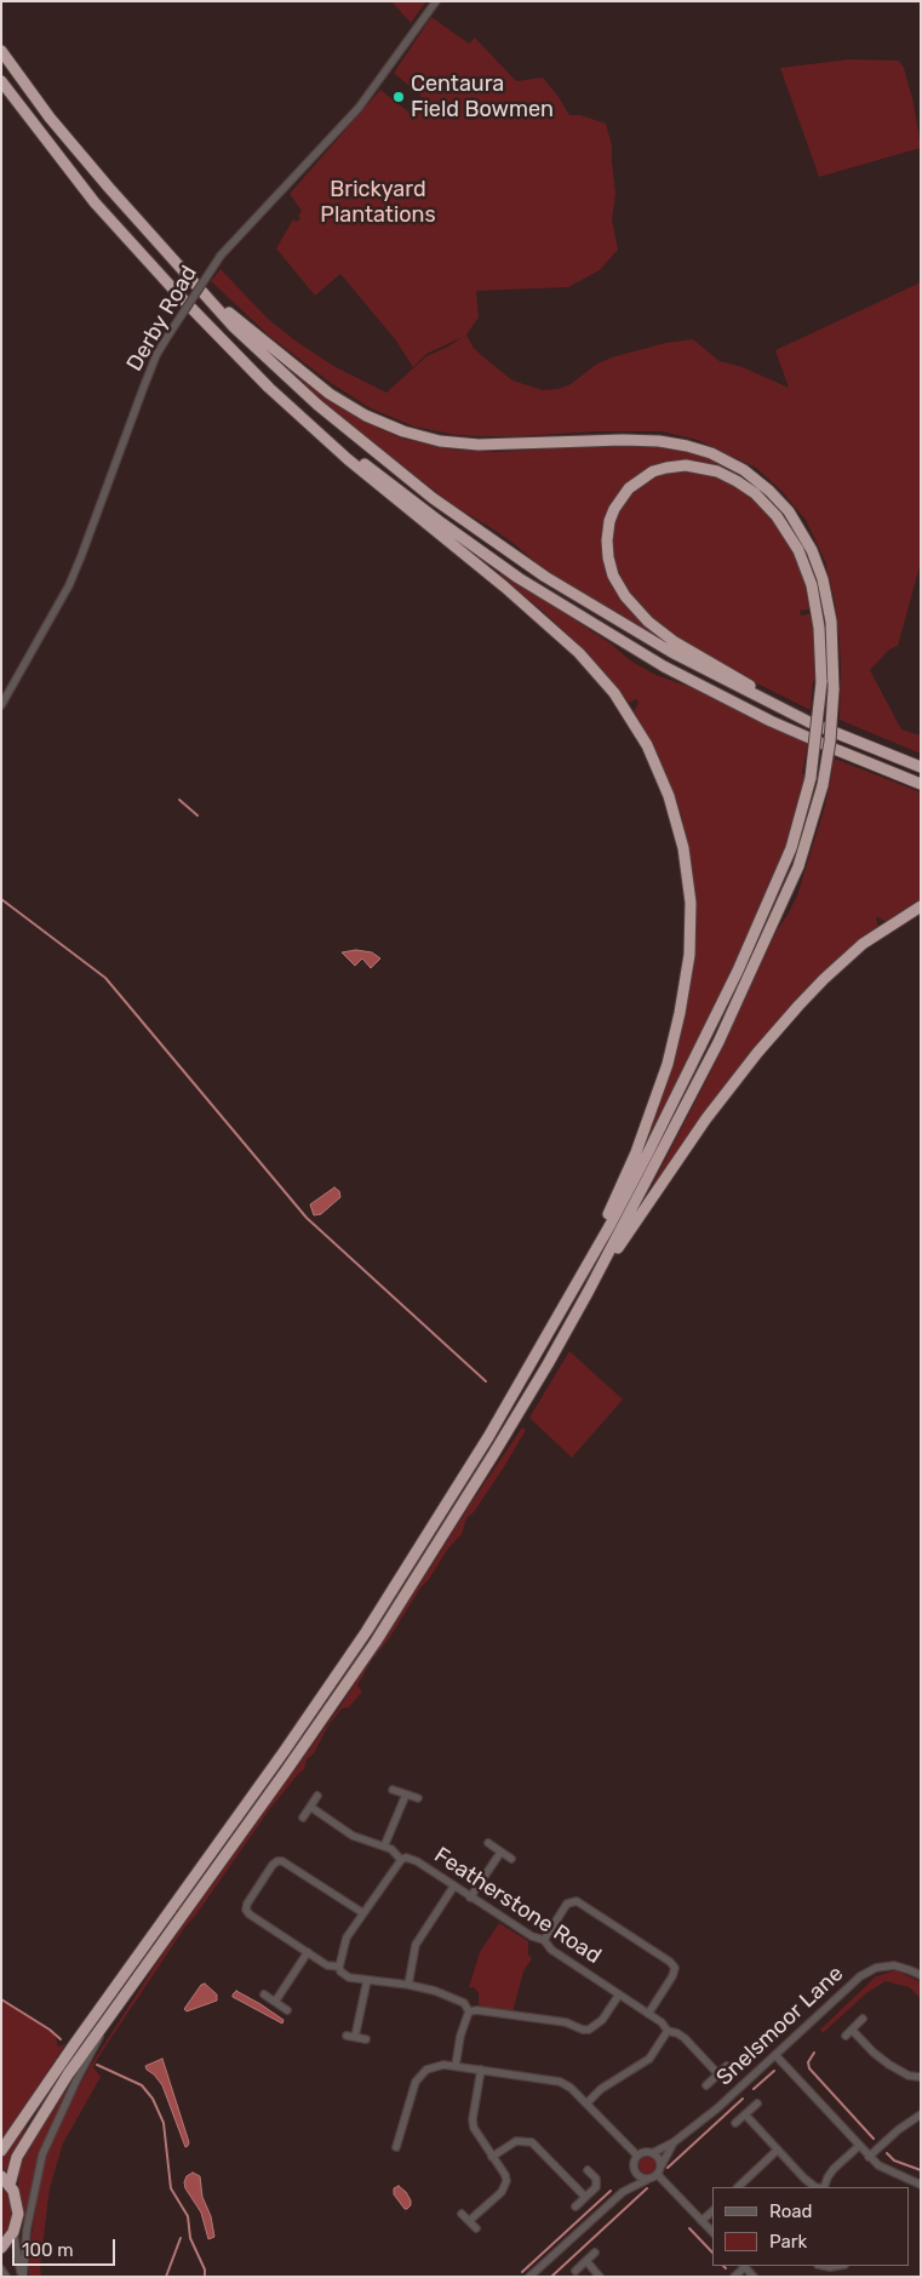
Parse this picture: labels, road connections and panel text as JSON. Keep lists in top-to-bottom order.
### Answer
{
  "streets": {
    "street": ["Derby Road", "Featherstone Road", "Snelsmoor Lane"]
  },
  "parks": ["Brickyard Plantations"],
  "places": ["Centaura Field Bowmen"],
  "legend": ["Road", "Park"],
  "scale_bar": "100 m"
}
